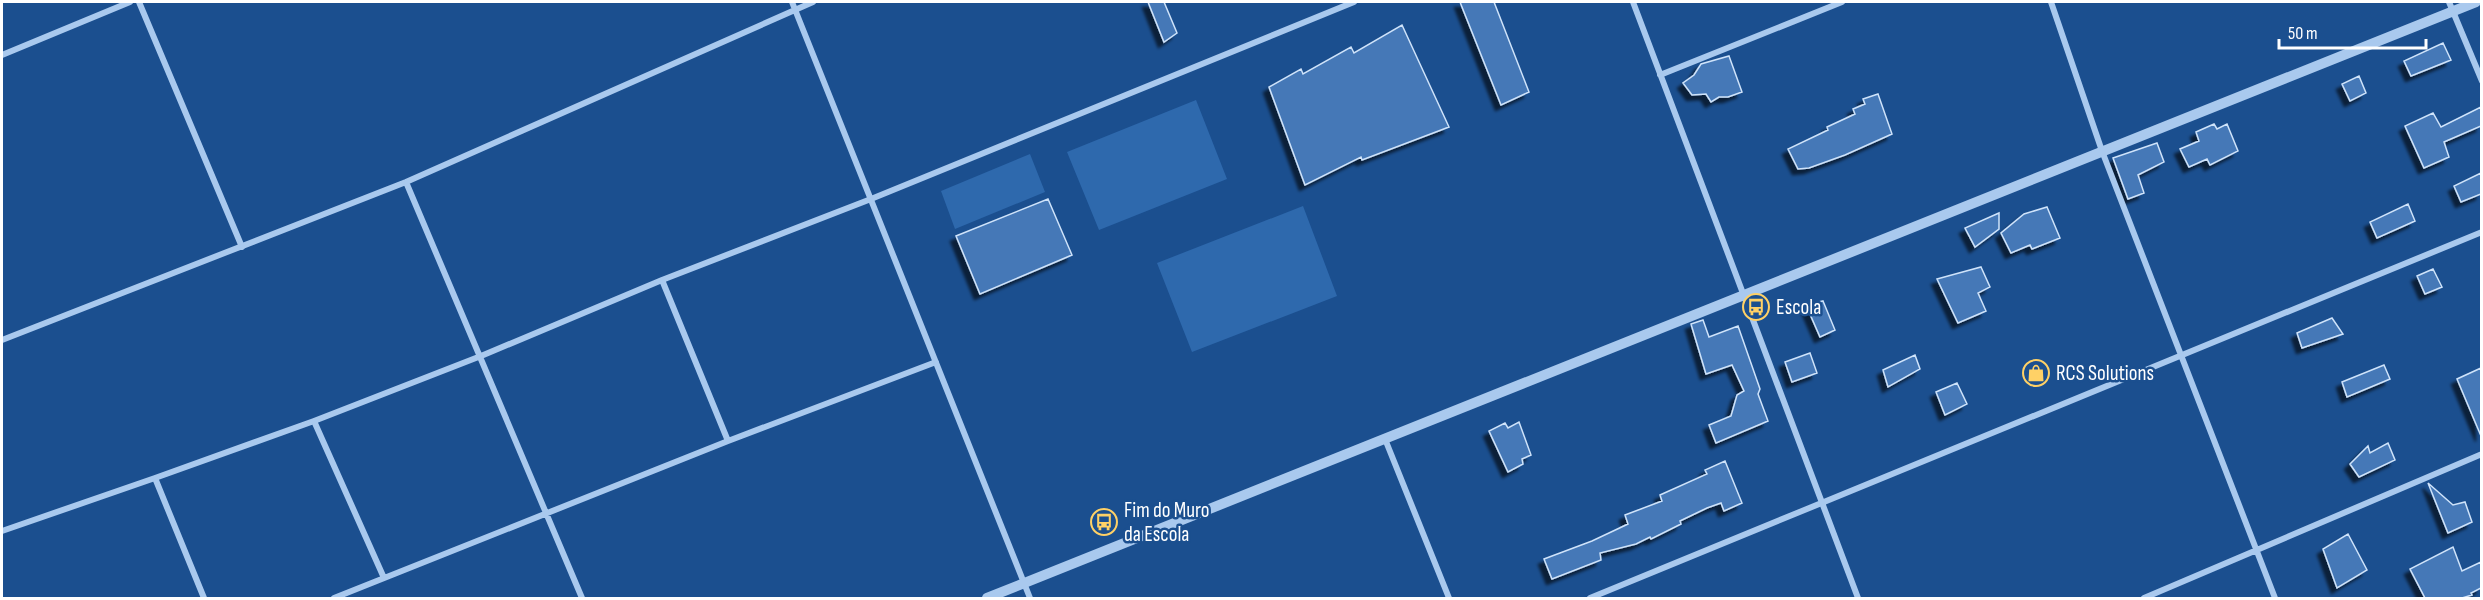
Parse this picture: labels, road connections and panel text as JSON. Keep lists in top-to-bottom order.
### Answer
{
  "places": {
    "bus stop": ["Escola", "Fim do Muro da Escola"],
    "shop": ["RCS Solutions"]
  },
  "scale_bar": "50 m"
}
